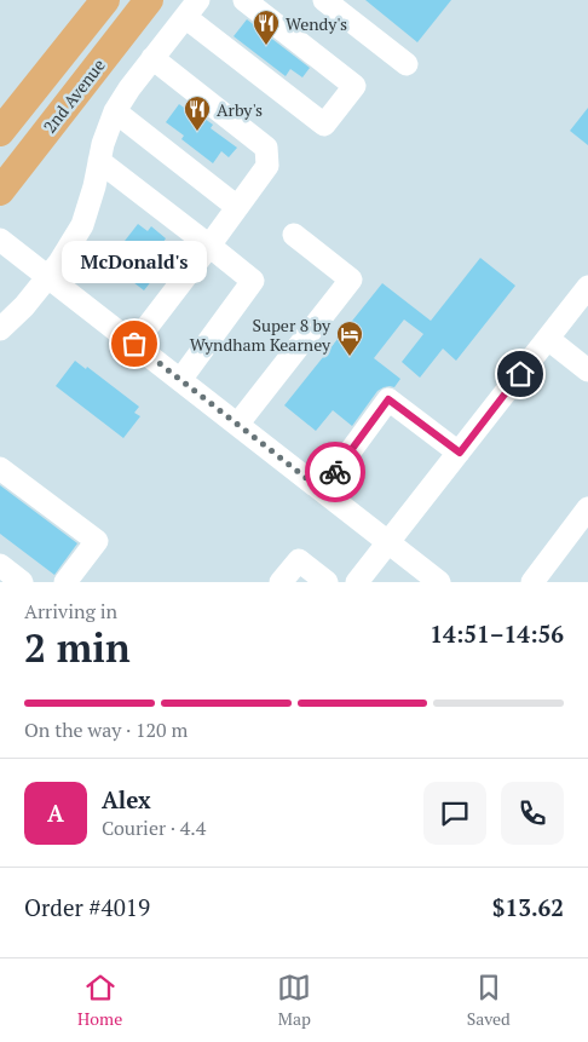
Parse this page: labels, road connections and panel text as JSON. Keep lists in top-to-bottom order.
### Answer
{
  "streets": {
    "main road": ["2nd Avenue"]
  },
  "places": {
    "restaurant": ["Wendy's", "Arby's"],
    "other": ["McDonald's"],
    "hotel": ["Super 8 by Wyndham Kearney"]
  },
  "page": {
    "bubble": "McDonald's",
    "heading": ["2 min", "Arriving in", "14:51–14:56"],
    "panel": [
      "Alex",
      "Courier · 4.4",
      "Order #4019",
      "$13.62"
    ],
    "bar": "On the way · 120 m",
    "round": "A",
    "tabs": ["Home", "Map", "Saved"]
  }
}
